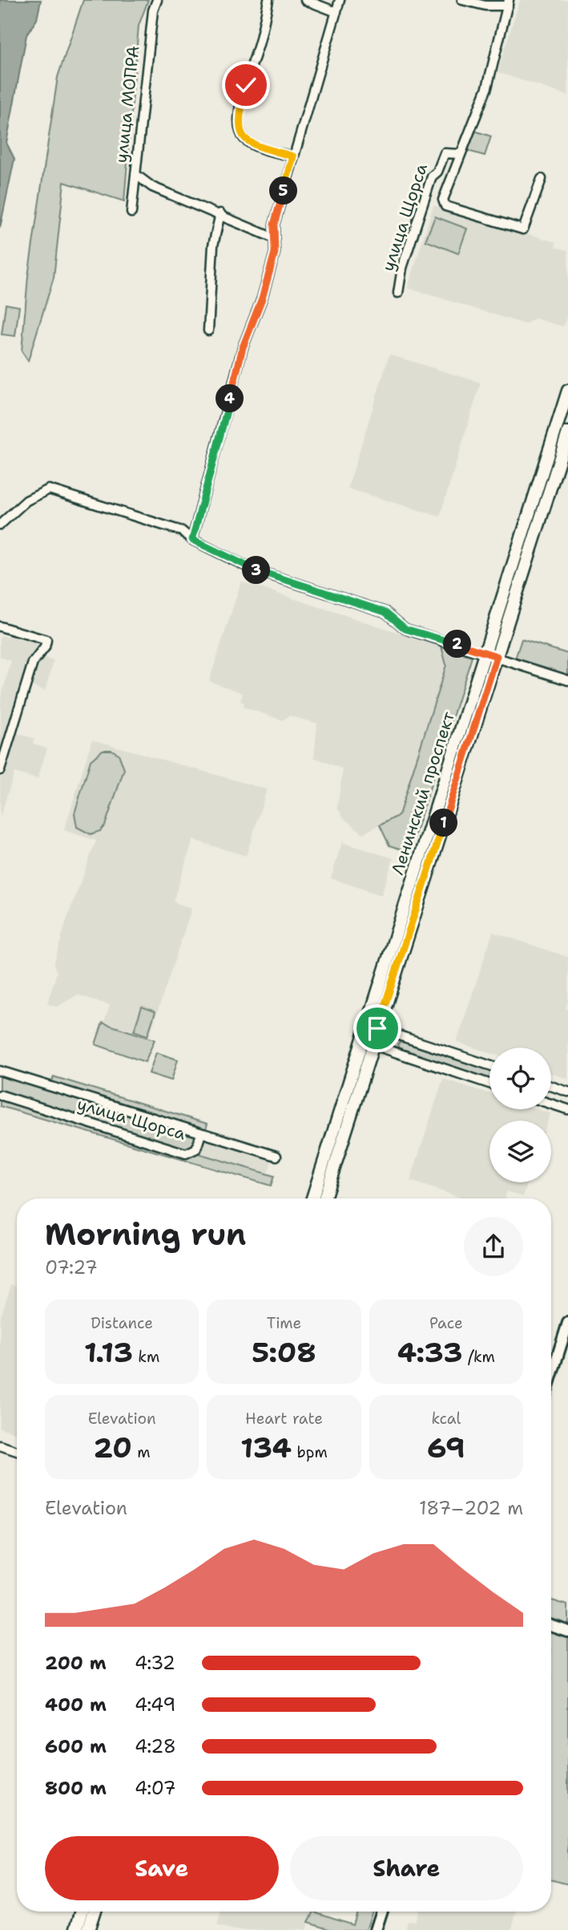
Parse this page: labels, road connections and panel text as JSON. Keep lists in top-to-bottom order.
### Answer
{
  "streets": {
    "main road": ["Ленинский проспект"],
    "street": ["улица МОПРА", "улица Щорса"]
  },
  "page": {
    "pins": [
      "5",
      "4",
      "3",
      "2",
      "1"
    ],
    "heading": ["Morning run", "07:27"],
    "stats": [
      ["Distance", "1.13 km"],
      ["Time", "5:08"],
      ["Pace", "4:33 /km"],
      ["Elevation", "20 m"],
      ["Heart rate", "134 bpm"],
      ["kcal", "69"]
    ],
    "chart": ["Elevation", "187–202 m"],
    "list": [
      {
        "name": "200 m",
        "note": "4:32"
      },
      {
        "name": "400 m",
        "note": "4:49"
      },
      {
        "name": "600 m",
        "note": "4:28"
      },
      {
        "name": "800 m",
        "note": "4:07"
      }
    ],
    "buttons": ["Save", "Share"]
  }
}
